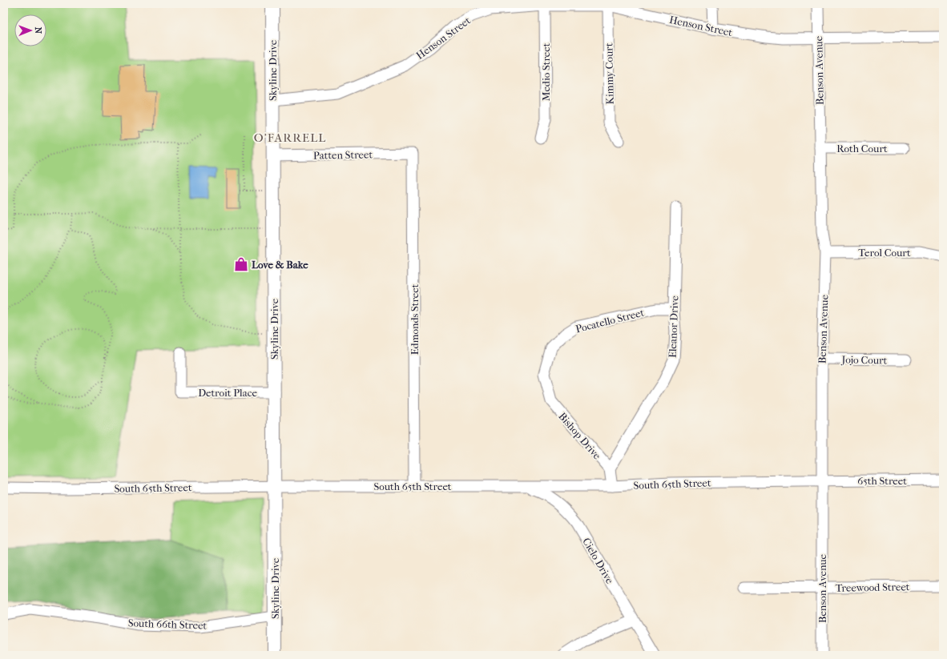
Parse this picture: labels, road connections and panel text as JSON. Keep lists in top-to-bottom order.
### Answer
{
  "streets": {
    "main road": ["Skyline Drive"],
    "street": [
      "Henson Street",
      "Benson Avenue",
      "Medio Street",
      "Kimmy Court",
      "Roth Court",
      "Patten Street",
      "Terol Court",
      "Edmonds Street",
      "Pocatello Street",
      "Eleanor Drive",
      "Jojo Court",
      "Detroit Place",
      "Bishop Drive",
      "65th Street",
      "South 65th Street",
      "Cielo Drive",
      "Treewood Street",
      "South 66th Street"
    ]
  },
  "crossings": [
    ["Henson Street", "Skyline Drive"],
    ["Henson Street", "Benson Avenue"],
    ["Henson Street", "Medio Street"],
    ["Henson Street", "Kimmy Court"],
    ["Skyline Drive", "Patten Street"],
    ["Skyline Drive", "Detroit Place"],
    ["Skyline Drive", "South 65th Street"],
    ["Skyline Drive", "South 66th Street"],
    ["Benson Avenue", "Roth Court"],
    ["Benson Avenue", "Terol Court"],
    ["Benson Avenue", "Jojo Court"],
    ["Benson Avenue", "65th Street"],
    ["Benson Avenue", "South 65th Street"],
    ["Benson Avenue", "Treewood Street"],
    ["Patten Street", "Edmonds Street"],
    ["Edmonds Street", "South 65th Street"],
    ["Pocatello Street", "Eleanor Drive"],
    ["Pocatello Street", "Bishop Drive"],
    ["Eleanor Drive", "Bishop Drive"],
    ["65th Street", "South 65th Street"],
    ["South 65th Street", "Cielo Drive"]
  ],
  "districts": ["O'FARRELL"],
  "places": {
    "shop": ["Love & Bake"]
  },
  "north": "right"
}
